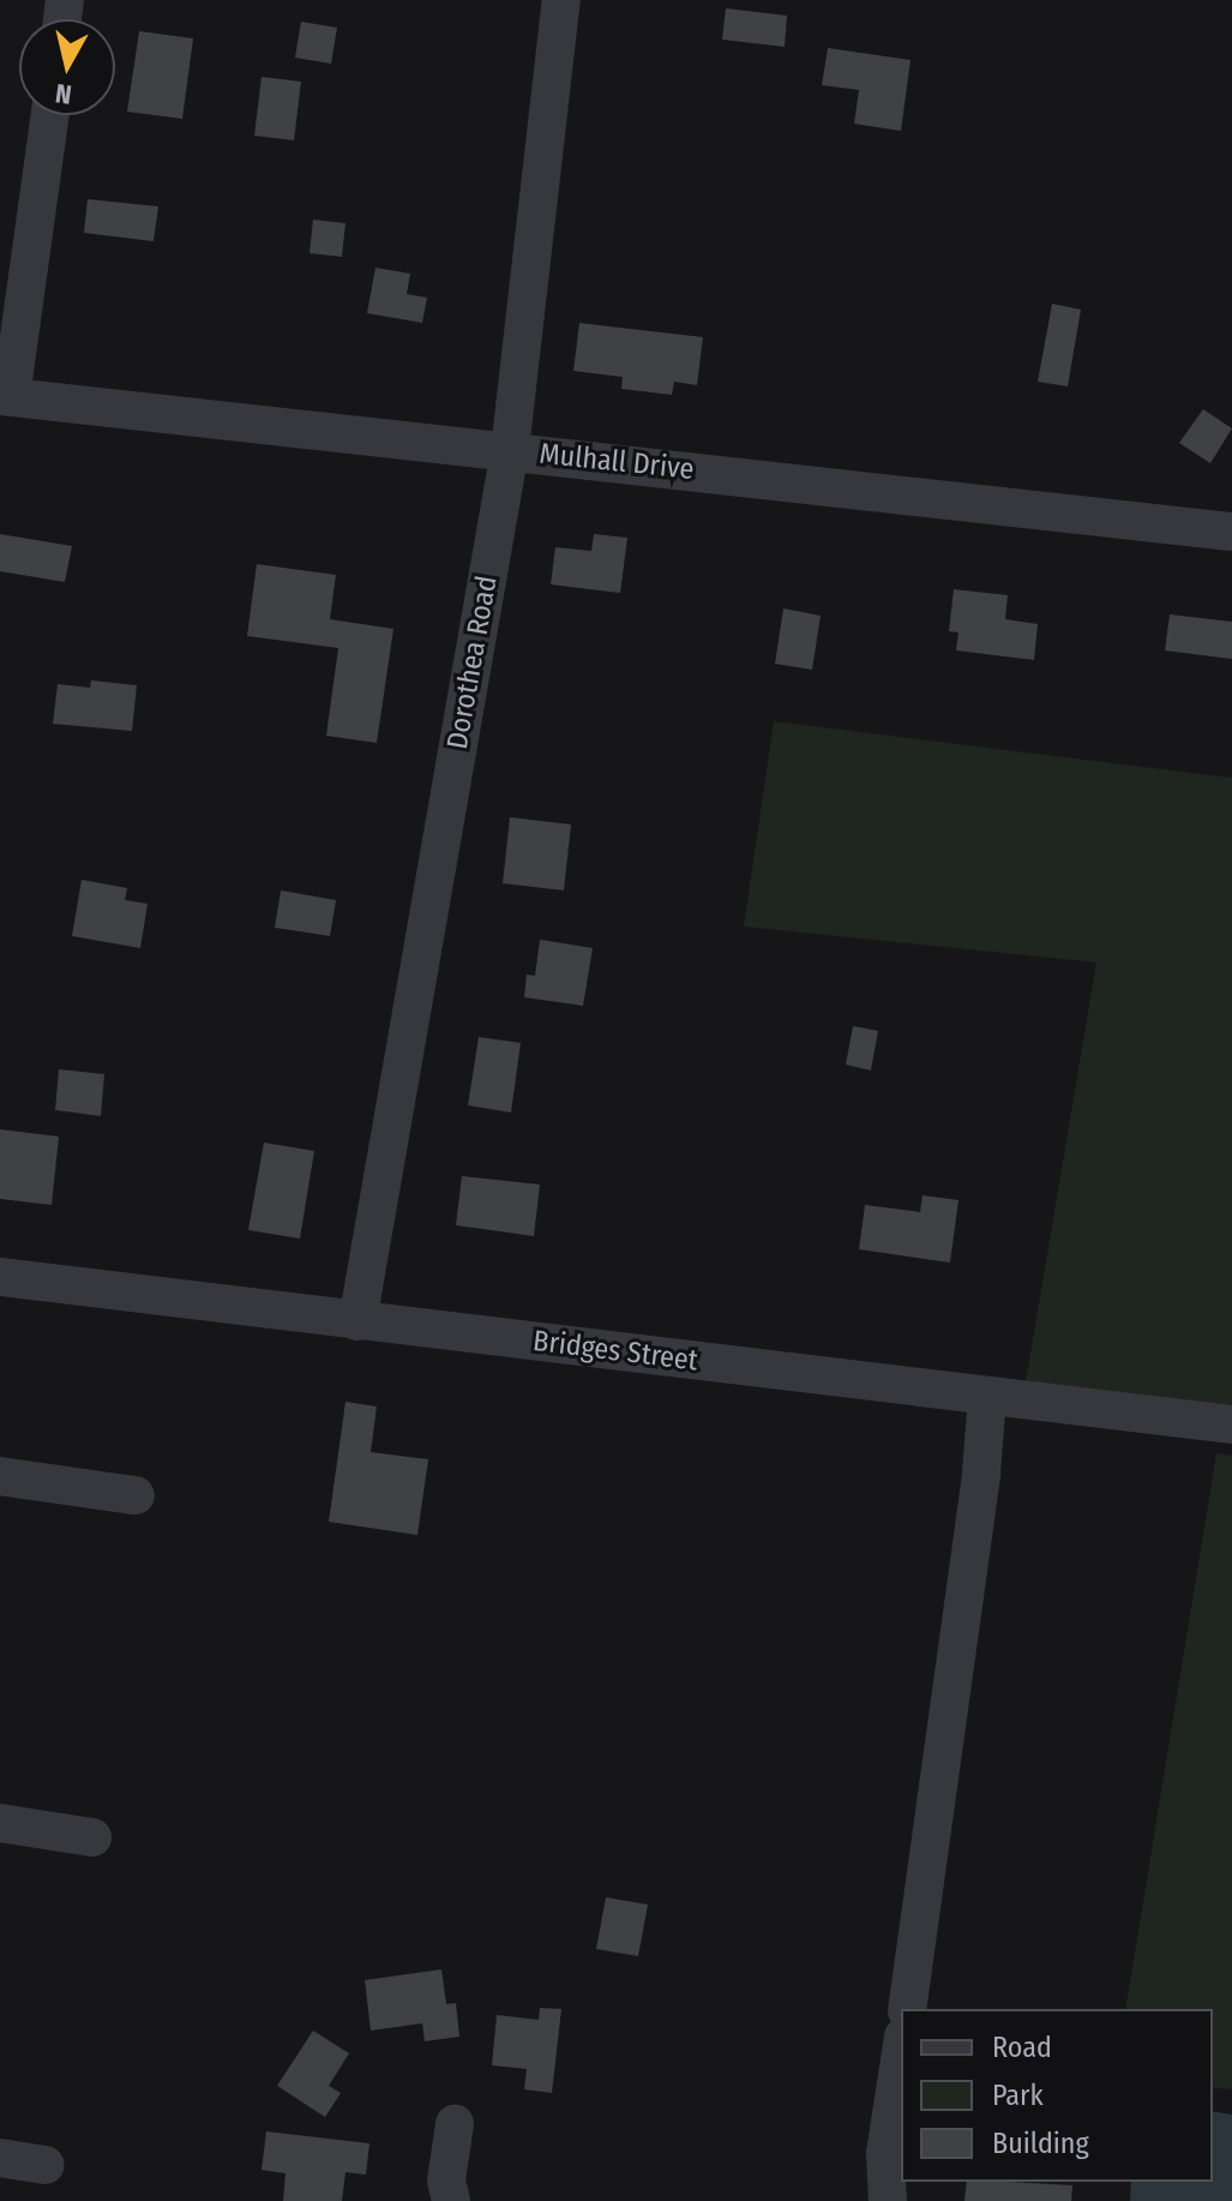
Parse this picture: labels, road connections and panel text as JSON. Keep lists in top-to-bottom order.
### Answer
{
  "streets": {
    "street": ["Mulhall Drive", "Dorothea Road", "Bridges Street"]
  },
  "crossings": [
    ["Mulhall Drive", "Dorothea Road"],
    ["Dorothea Road", "Bridges Street"]
  ],
  "legend": ["Road", "Park", "Building"],
  "north": "bottom"
}
